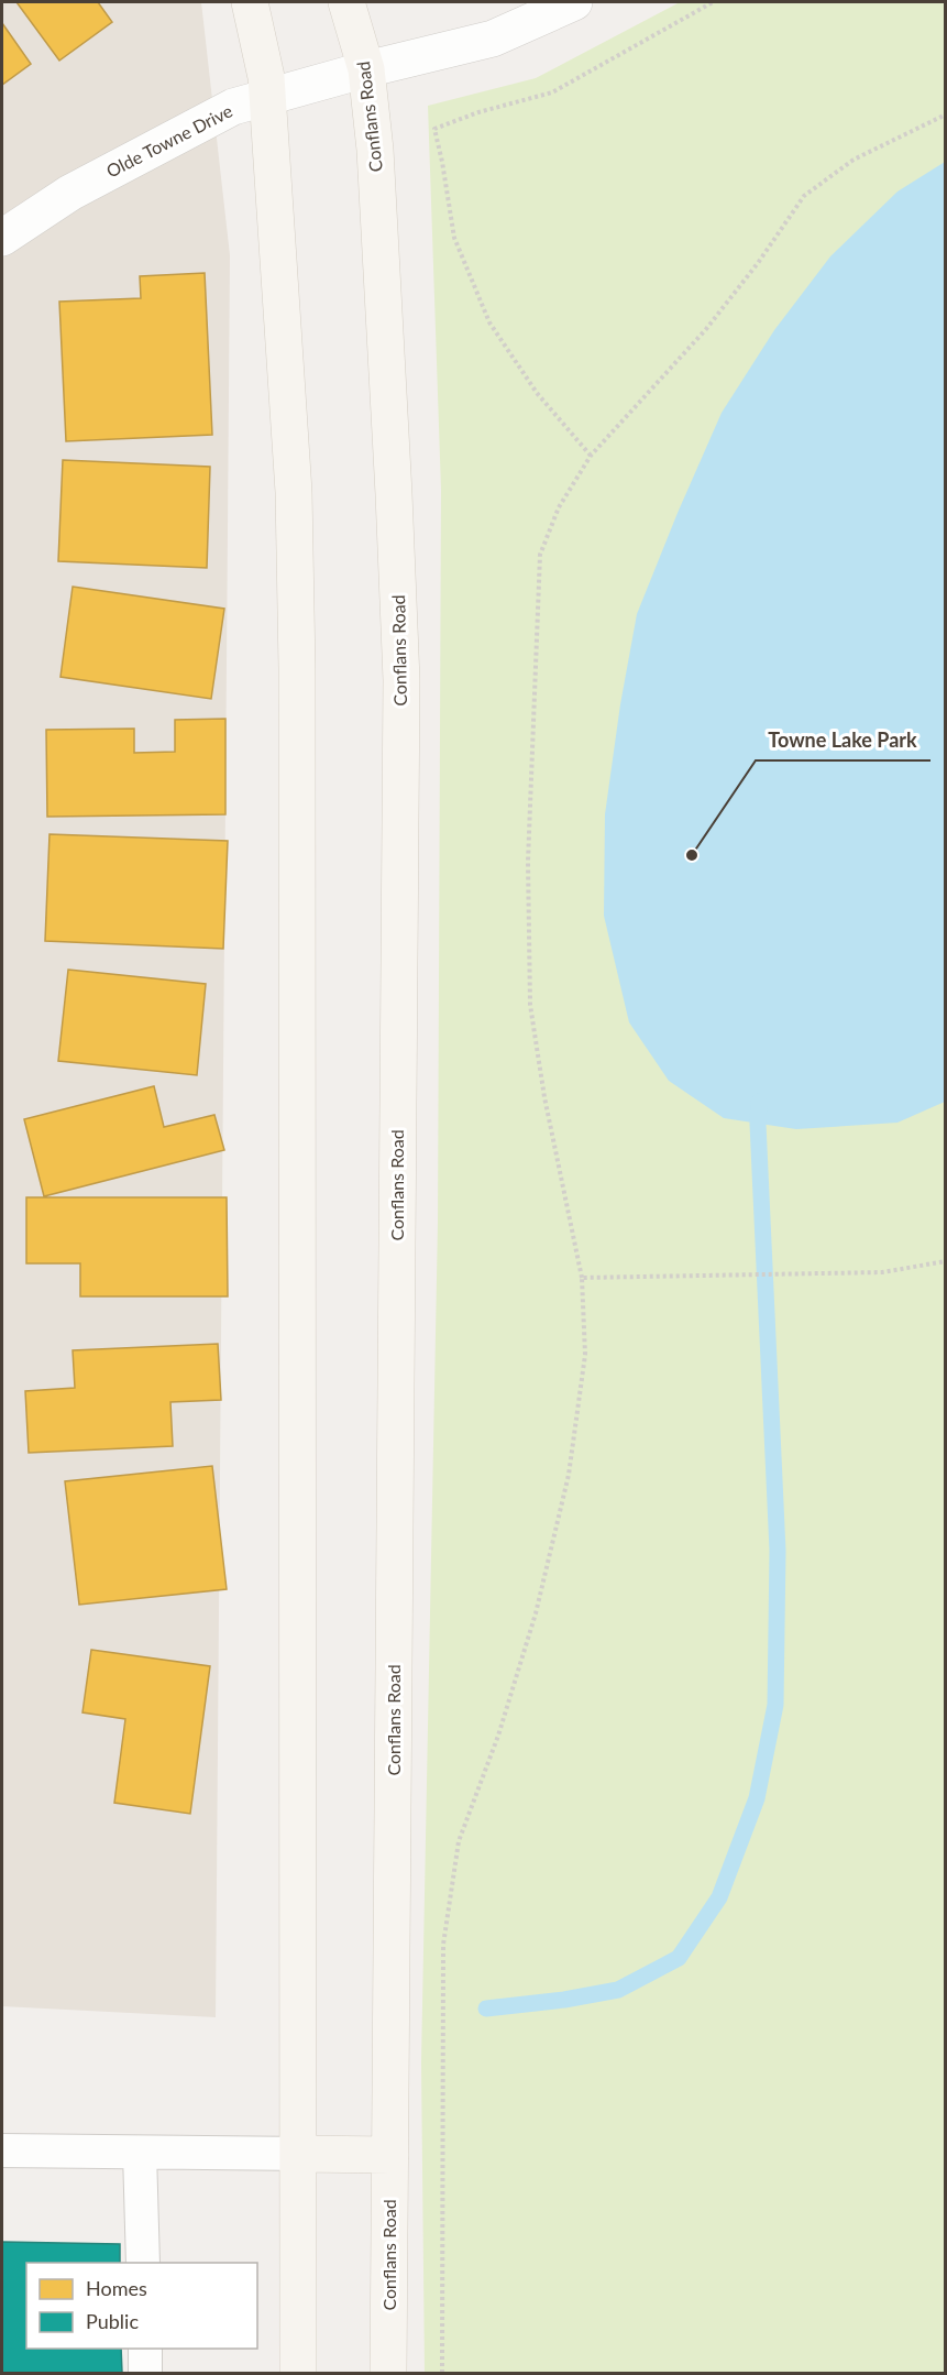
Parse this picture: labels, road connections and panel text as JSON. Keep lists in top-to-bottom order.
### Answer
{
  "streets": {
    "main road": ["Conflans Road"],
    "street": ["Olde Towne Drive"]
  },
  "crossings": [
    ["Conflans Road", "Olde Towne Drive"]
  ],
  "places": ["Towne Lake Park"],
  "legend": ["Homes", "Public"]
}
